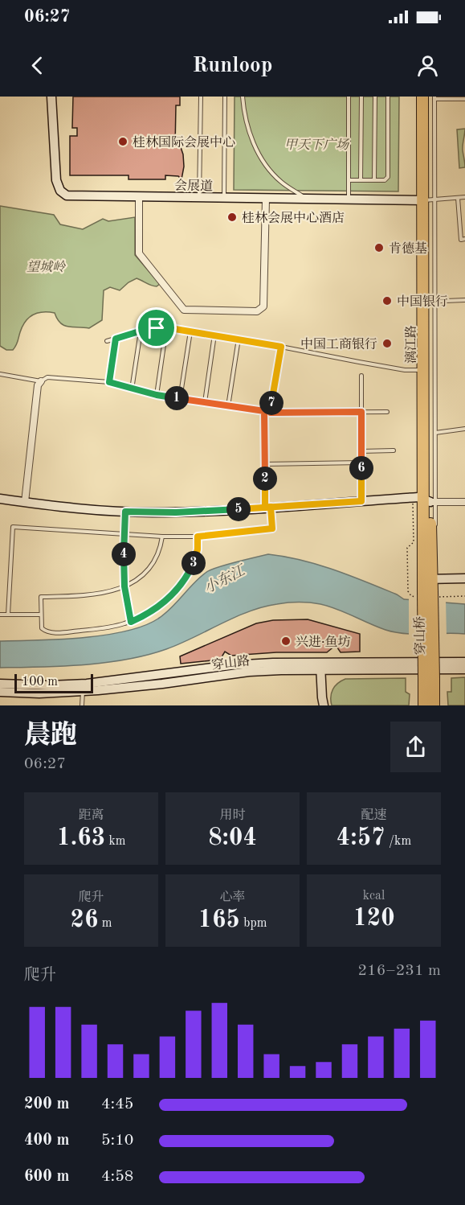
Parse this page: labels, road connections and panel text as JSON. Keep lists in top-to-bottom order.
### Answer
{
  "streets": {
    "highway": ["漓江路", "穿山桥"],
    "street": ["会展道", "穿山路"]
  },
  "crossings": [
    ["会展道", "漓江路"],
    ["漓江路", "穿山桥"]
  ],
  "water": ["小东江"],
  "parks": ["甲天下广场", "望城岭"],
  "places": [
    "桂林国际会展中心",
    "桂林会展中心酒店",
    "肯德基",
    "中国银行",
    "中国工商银行",
    "兴进·鱼坊"
  ],
  "scale_bar": "100 m",
  "page": {
    "status": "06:27",
    "header": "Runloop",
    "pins": [
      "1",
      "7",
      "6",
      "2",
      "5",
      "4",
      "3"
    ],
    "scale": "100 m",
    "heading": ["晨跑", "06:27"],
    "stats": [
      ["距离", "1.63 km"],
      ["用时", "8:04"],
      ["配速", "4:57 /km"],
      ["爬升", "26 m"],
      ["心率", "165 bpm"],
      ["kcal", "120"]
    ],
    "chart": ["爬升", "216–231 m"],
    "list": [
      {
        "name": "200 m",
        "note": "4:45"
      },
      {
        "name": "400 m",
        "note": "5:10"
      },
      {
        "name": "600 m",
        "note": "4:58"
      }
    ]
  }
}
